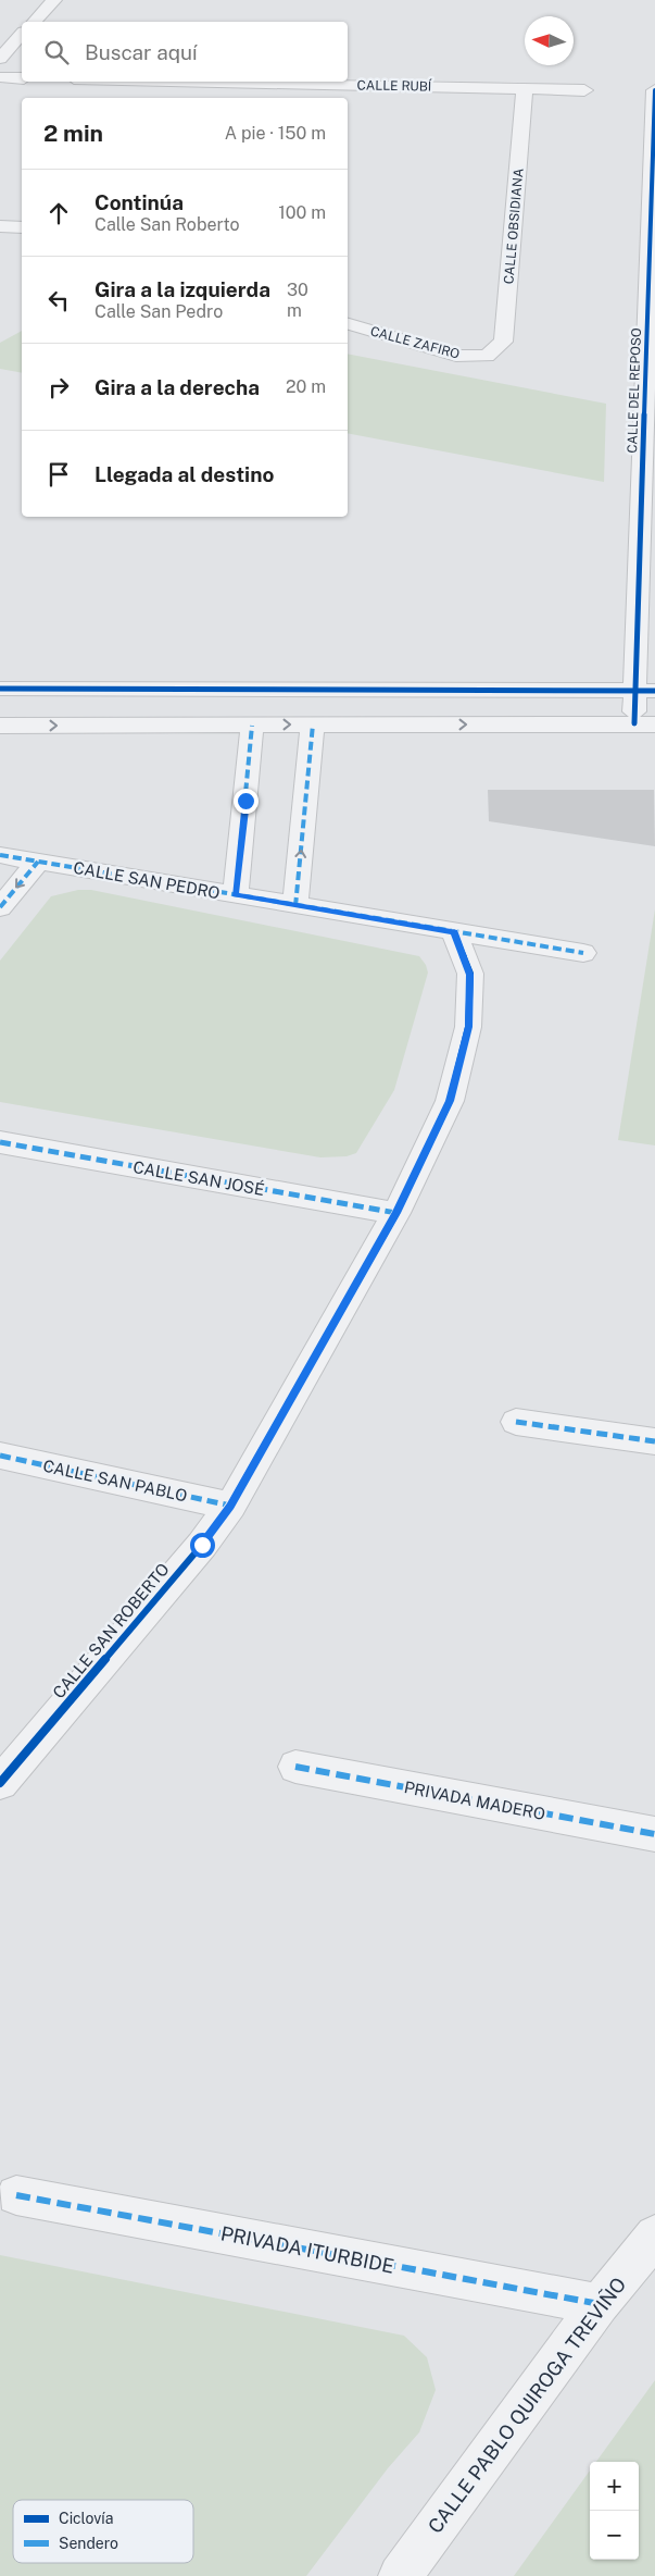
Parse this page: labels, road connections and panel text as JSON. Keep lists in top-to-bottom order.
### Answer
{
  "streets": {
    "street": [
      "CALLE RUBÍ",
      "CALLE OBSIDIANA",
      "CALLE ZAFIRO",
      "CALLE DEL REPOSO",
      "CALLE SAN PEDRO",
      "CALLE SAN JOSÉ",
      "CALLE SAN PABLO",
      "CALLE SAN ROBERTO",
      "PRIVADA MADERO",
      "PRIVADA ITURBIDE",
      "CALLE PABLO QUIROGA TREVIÑO"
    ]
  },
  "crossings": [
    ["CALLE RUBÍ", "CALLE OBSIDIANA"],
    ["CALLE OBSIDIANA", "CALLE ZAFIRO"],
    ["CALLE SAN PEDRO", "CALLE SAN ROBERTO"],
    ["CALLE SAN JOSÉ", "CALLE SAN ROBERTO"],
    ["CALLE SAN PABLO", "CALLE SAN ROBERTO"],
    ["PRIVADA ITURBIDE", "CALLE PABLO QUIROGA TREVIÑO"]
  ],
  "legend": ["Ciclovía", "Sendero"],
  "north": "left",
  "page": {
    "search": "Buscar aquí",
    "heading": ["2 min", "A pie · 150 m"],
    "list": [
      ["Continúa", "Calle San Roberto", "100 m"],
      ["Gira a la izquierda", "Calle San Pedro", "30 m"],
      ["Gira a la derecha", "20 m"],
      "Llegada al destino"
    ],
    "map_buttons": ["+", "−"]
  }
}
